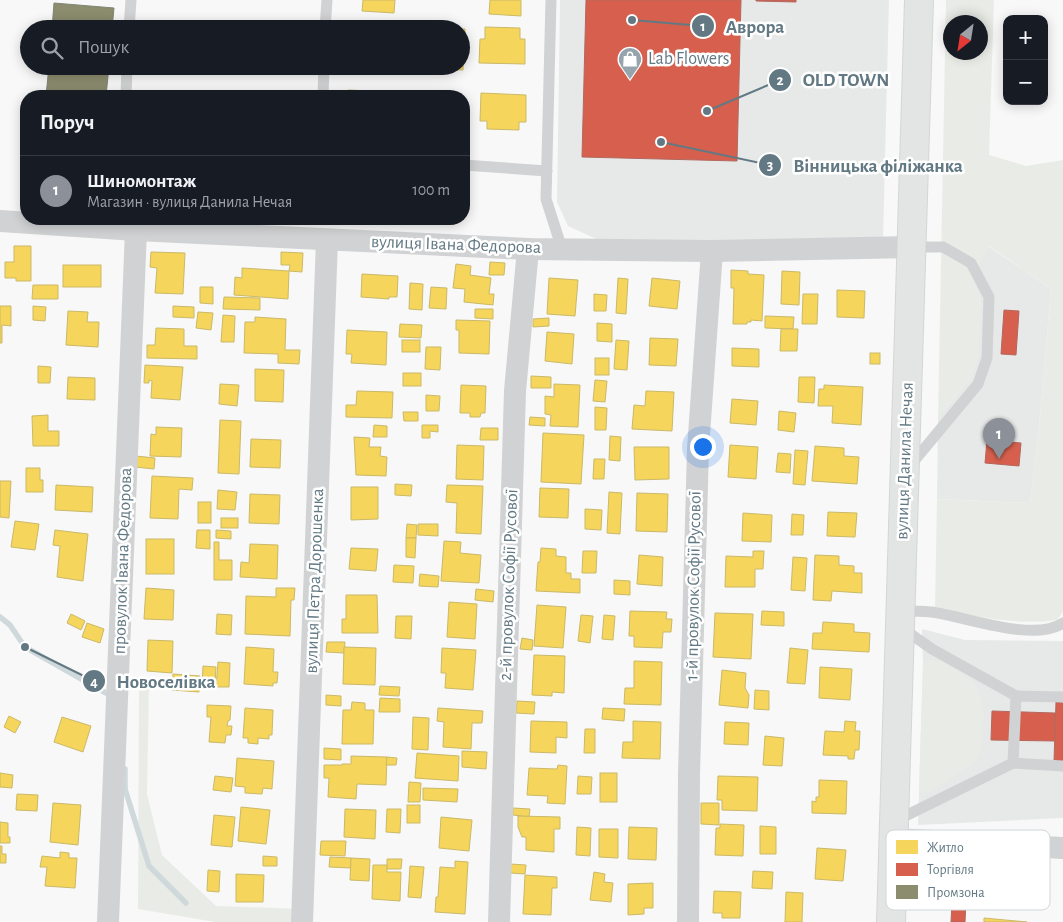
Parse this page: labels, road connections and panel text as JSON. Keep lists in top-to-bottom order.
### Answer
{
  "streets": {
    "main road": ["вулиця Данила Нечая"],
    "street": [
      "вулиця Івана Федорова",
      "провулок Івана Федорова",
      "вулиця Петра Дорошенка",
      "2-й провулок Софії Русової",
      "1-й провулок Софії Русової"
    ]
  },
  "crossings": [
    ["вулиця Івана Федорова", "вулиця Данила Нечая"],
    ["вулиця Івана Федорова", "провулок Івана Федорова"],
    ["вулиця Івана Федорова", "вулиця Петра Дорошенка"],
    ["вулиця Івана Федорова", "2-й провулок Софії Русової"],
    ["вулиця Івана Федорова", "1-й провулок Софії Русової"]
  ],
  "places": {
    "other": [
      "Аврора",
      "OLD TOWN",
      "Вінницька філіжанка",
      "Новоселівка"
    ],
    "shop": ["Lab Flowers"]
  },
  "legend": ["Житло", "Торгівля", "Промзона"],
  "north": "bottom left",
  "page": {
    "map_buttons": ["+", "−"],
    "search": "Пошук",
    "heading": "Поруч",
    "list": [
      {
        "mark": "1",
        "name": "Шиномонтаж",
        "note": "Магазин · вулиця Данила Нечая",
        "value": "100 m"
      }
    ],
    "pins": "1"
  }
}
